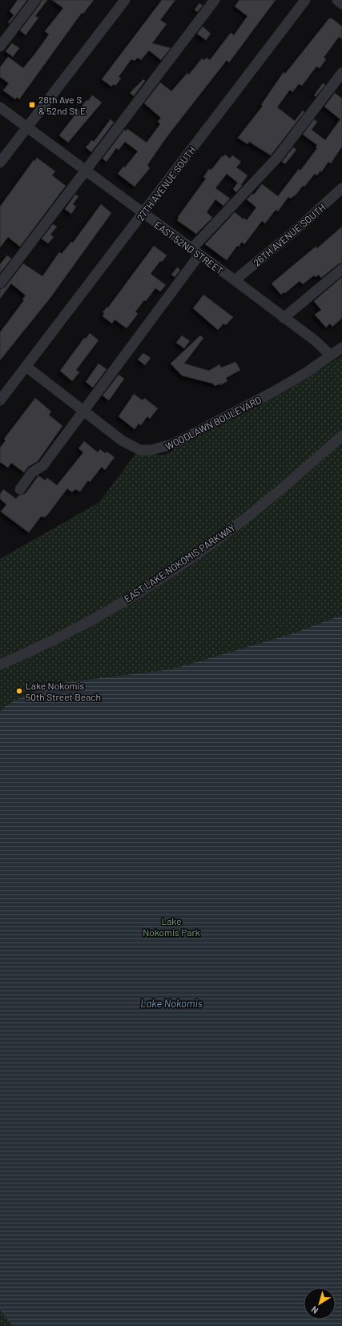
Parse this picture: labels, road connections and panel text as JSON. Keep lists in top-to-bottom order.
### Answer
{
  "streets": {
    "street": [
      "27TH AVENUE SOUTH",
      "26TH AVENUE SOUTH",
      "EAST 52ND STREET",
      "WOODLAWN BOULEVARD",
      "EAST LAKE NOKOMIS PARKWAY"
    ]
  },
  "crossings": [
    ["27TH AVENUE SOUTH", "EAST 52ND STREET"],
    ["27TH AVENUE SOUTH", "WOODLAWN BOULEVARD"],
    ["26TH AVENUE SOUTH", "EAST 52ND STREET"],
    ["EAST 52ND STREET", "WOODLAWN BOULEVARD"]
  ],
  "water": ["Lake Nokomis"],
  "parks": ["Lake Nokomis Park"],
  "places": {
    "transit": ["28th Ave S & 52nd St E"],
    "other": ["Lake Nokomis 50th Street Beach"]
  },
  "north": "bottom left"
}
